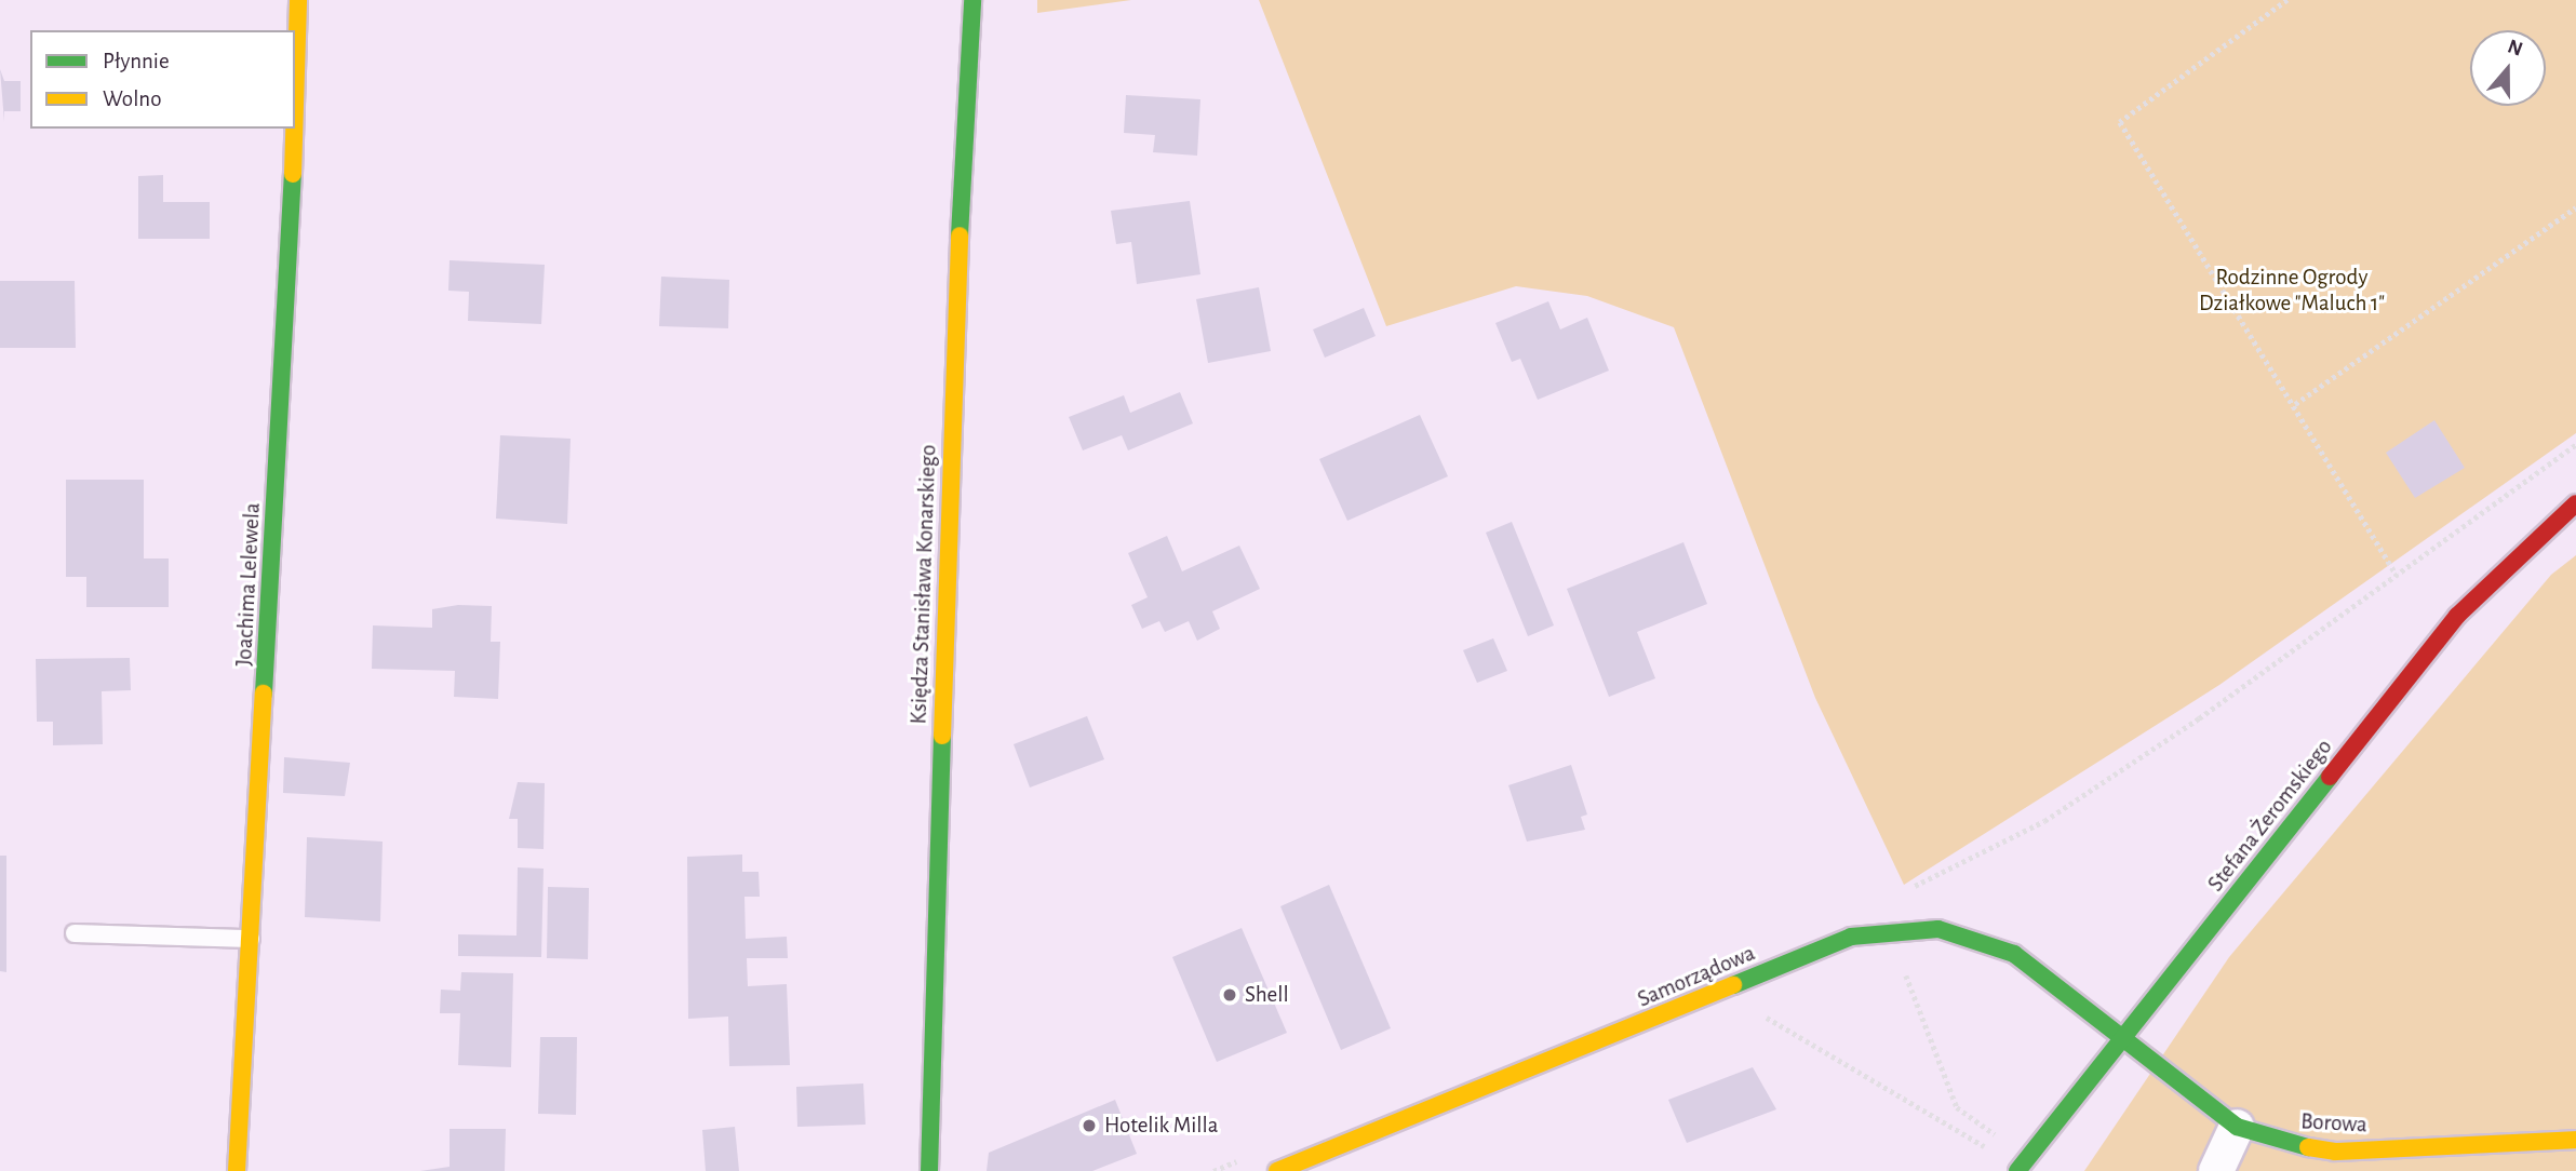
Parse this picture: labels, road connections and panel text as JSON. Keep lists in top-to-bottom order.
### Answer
{
  "streets": {
    "street": [
      "Joachima Lelewela",
      "Księdza Stanisława Konarskiego",
      "Stefana Żeromskiego",
      "Samorządowa",
      "Borowa"
    ]
  },
  "crossings": [
    ["Stefana Żeromskiego", "Samorządowa"],
    ["Stefana Żeromskiego", "Borowa"],
    ["Samorządowa", "Borowa"]
  ],
  "parks": ["Rodzinne Ogrody Działkowe \"Maluch 1\""],
  "places": ["Shell", "Hotelik Milla"],
  "legend": ["Płynnie", "Wolno"],
  "north": "top"
}
